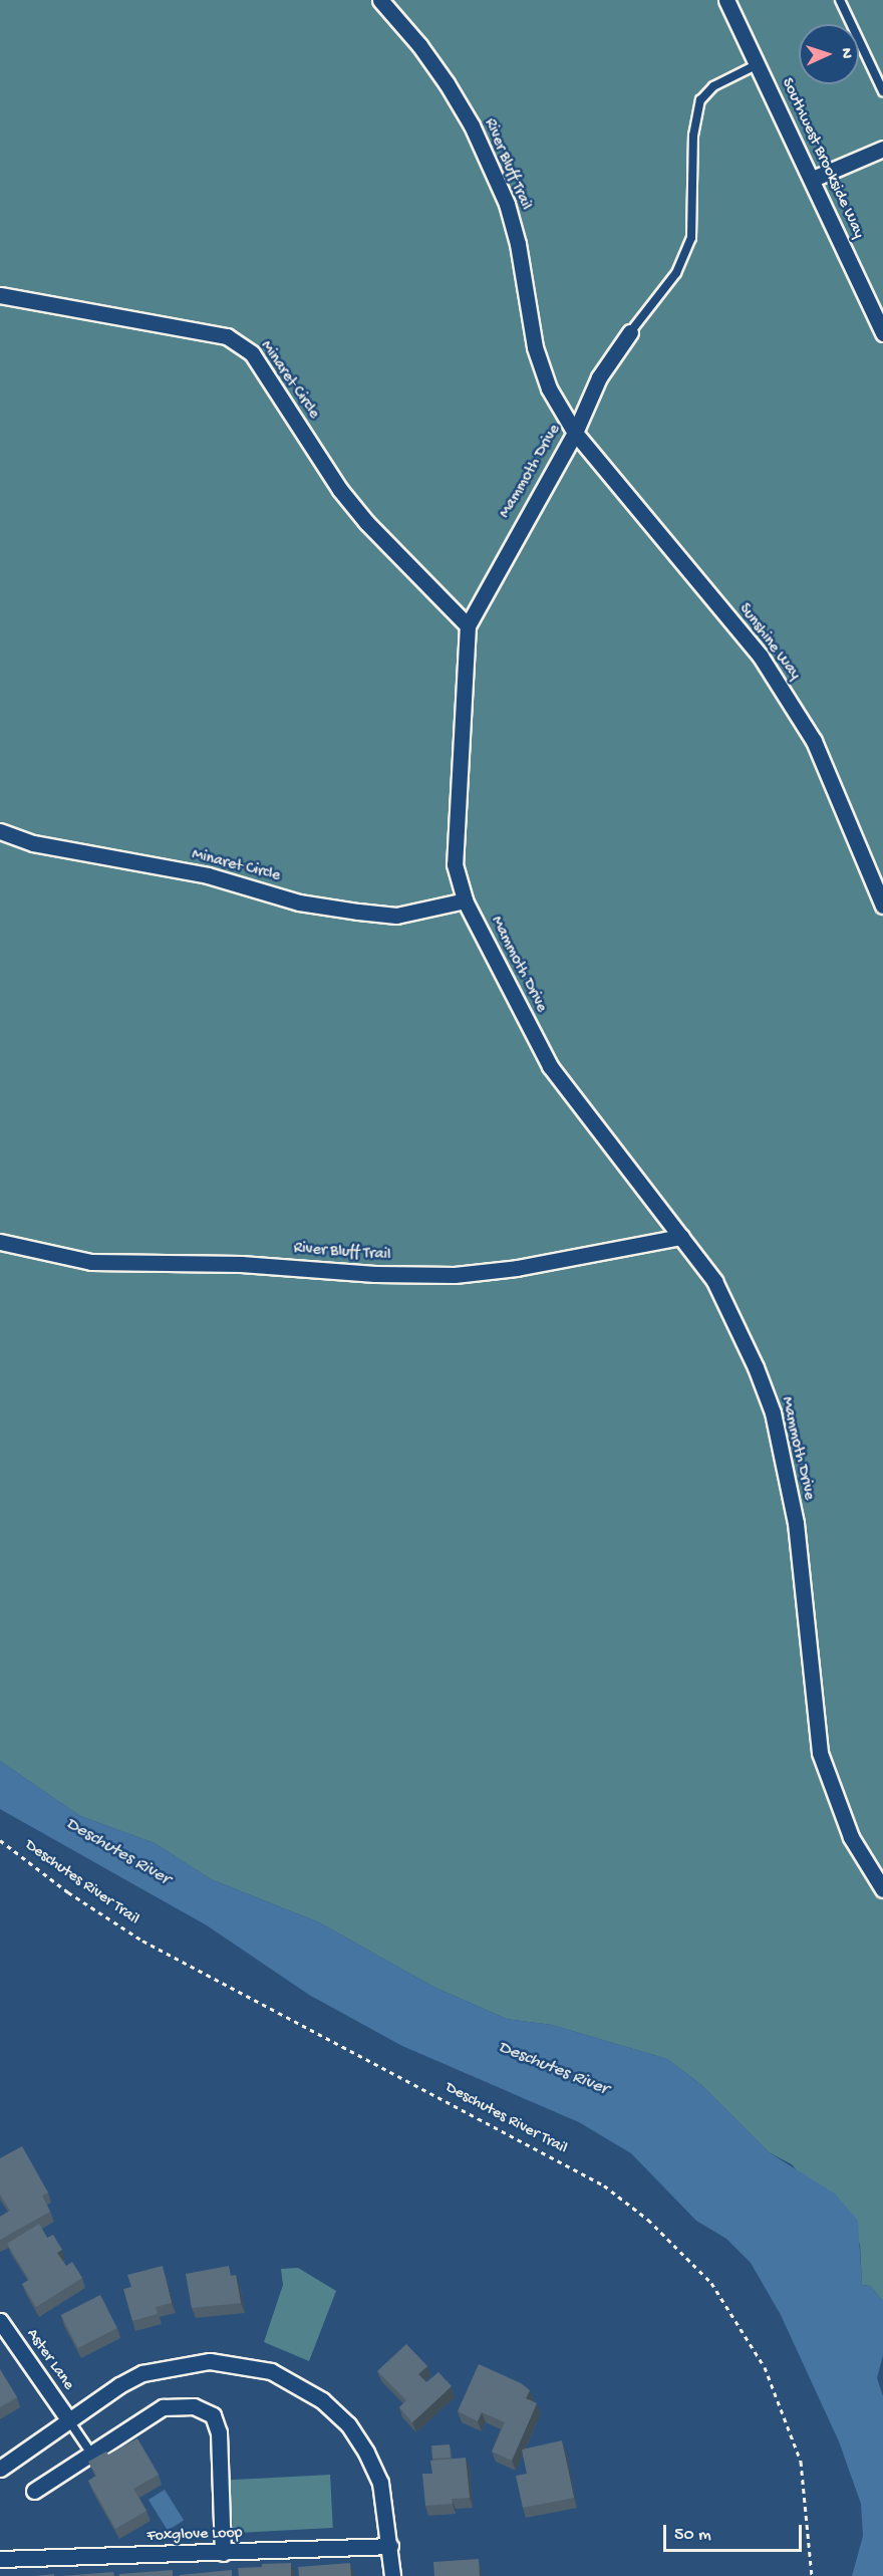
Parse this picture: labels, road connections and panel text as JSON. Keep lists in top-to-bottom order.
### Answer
{
  "streets": {
    "street": [
      "Southwest Brookside Way",
      "River Bluff Trail",
      "Minaret Circle",
      "Mammoth Drive",
      "Sunshine Way",
      "Aster Lane",
      "Foxglove Loop"
    ],
    "path": ["Deschutes River Trail"]
  },
  "crossings": [
    ["Southwest Brookside Way", "Mammoth Drive"],
    ["River Bluff Trail", "Mammoth Drive"],
    ["River Bluff Trail", "Sunshine Way"],
    ["Minaret Circle", "Mammoth Drive"],
    ["Mammoth Drive", "Sunshine Way"]
  ],
  "water": ["Deschutes River"],
  "scale_bar": "50 m",
  "north": "right"
}
